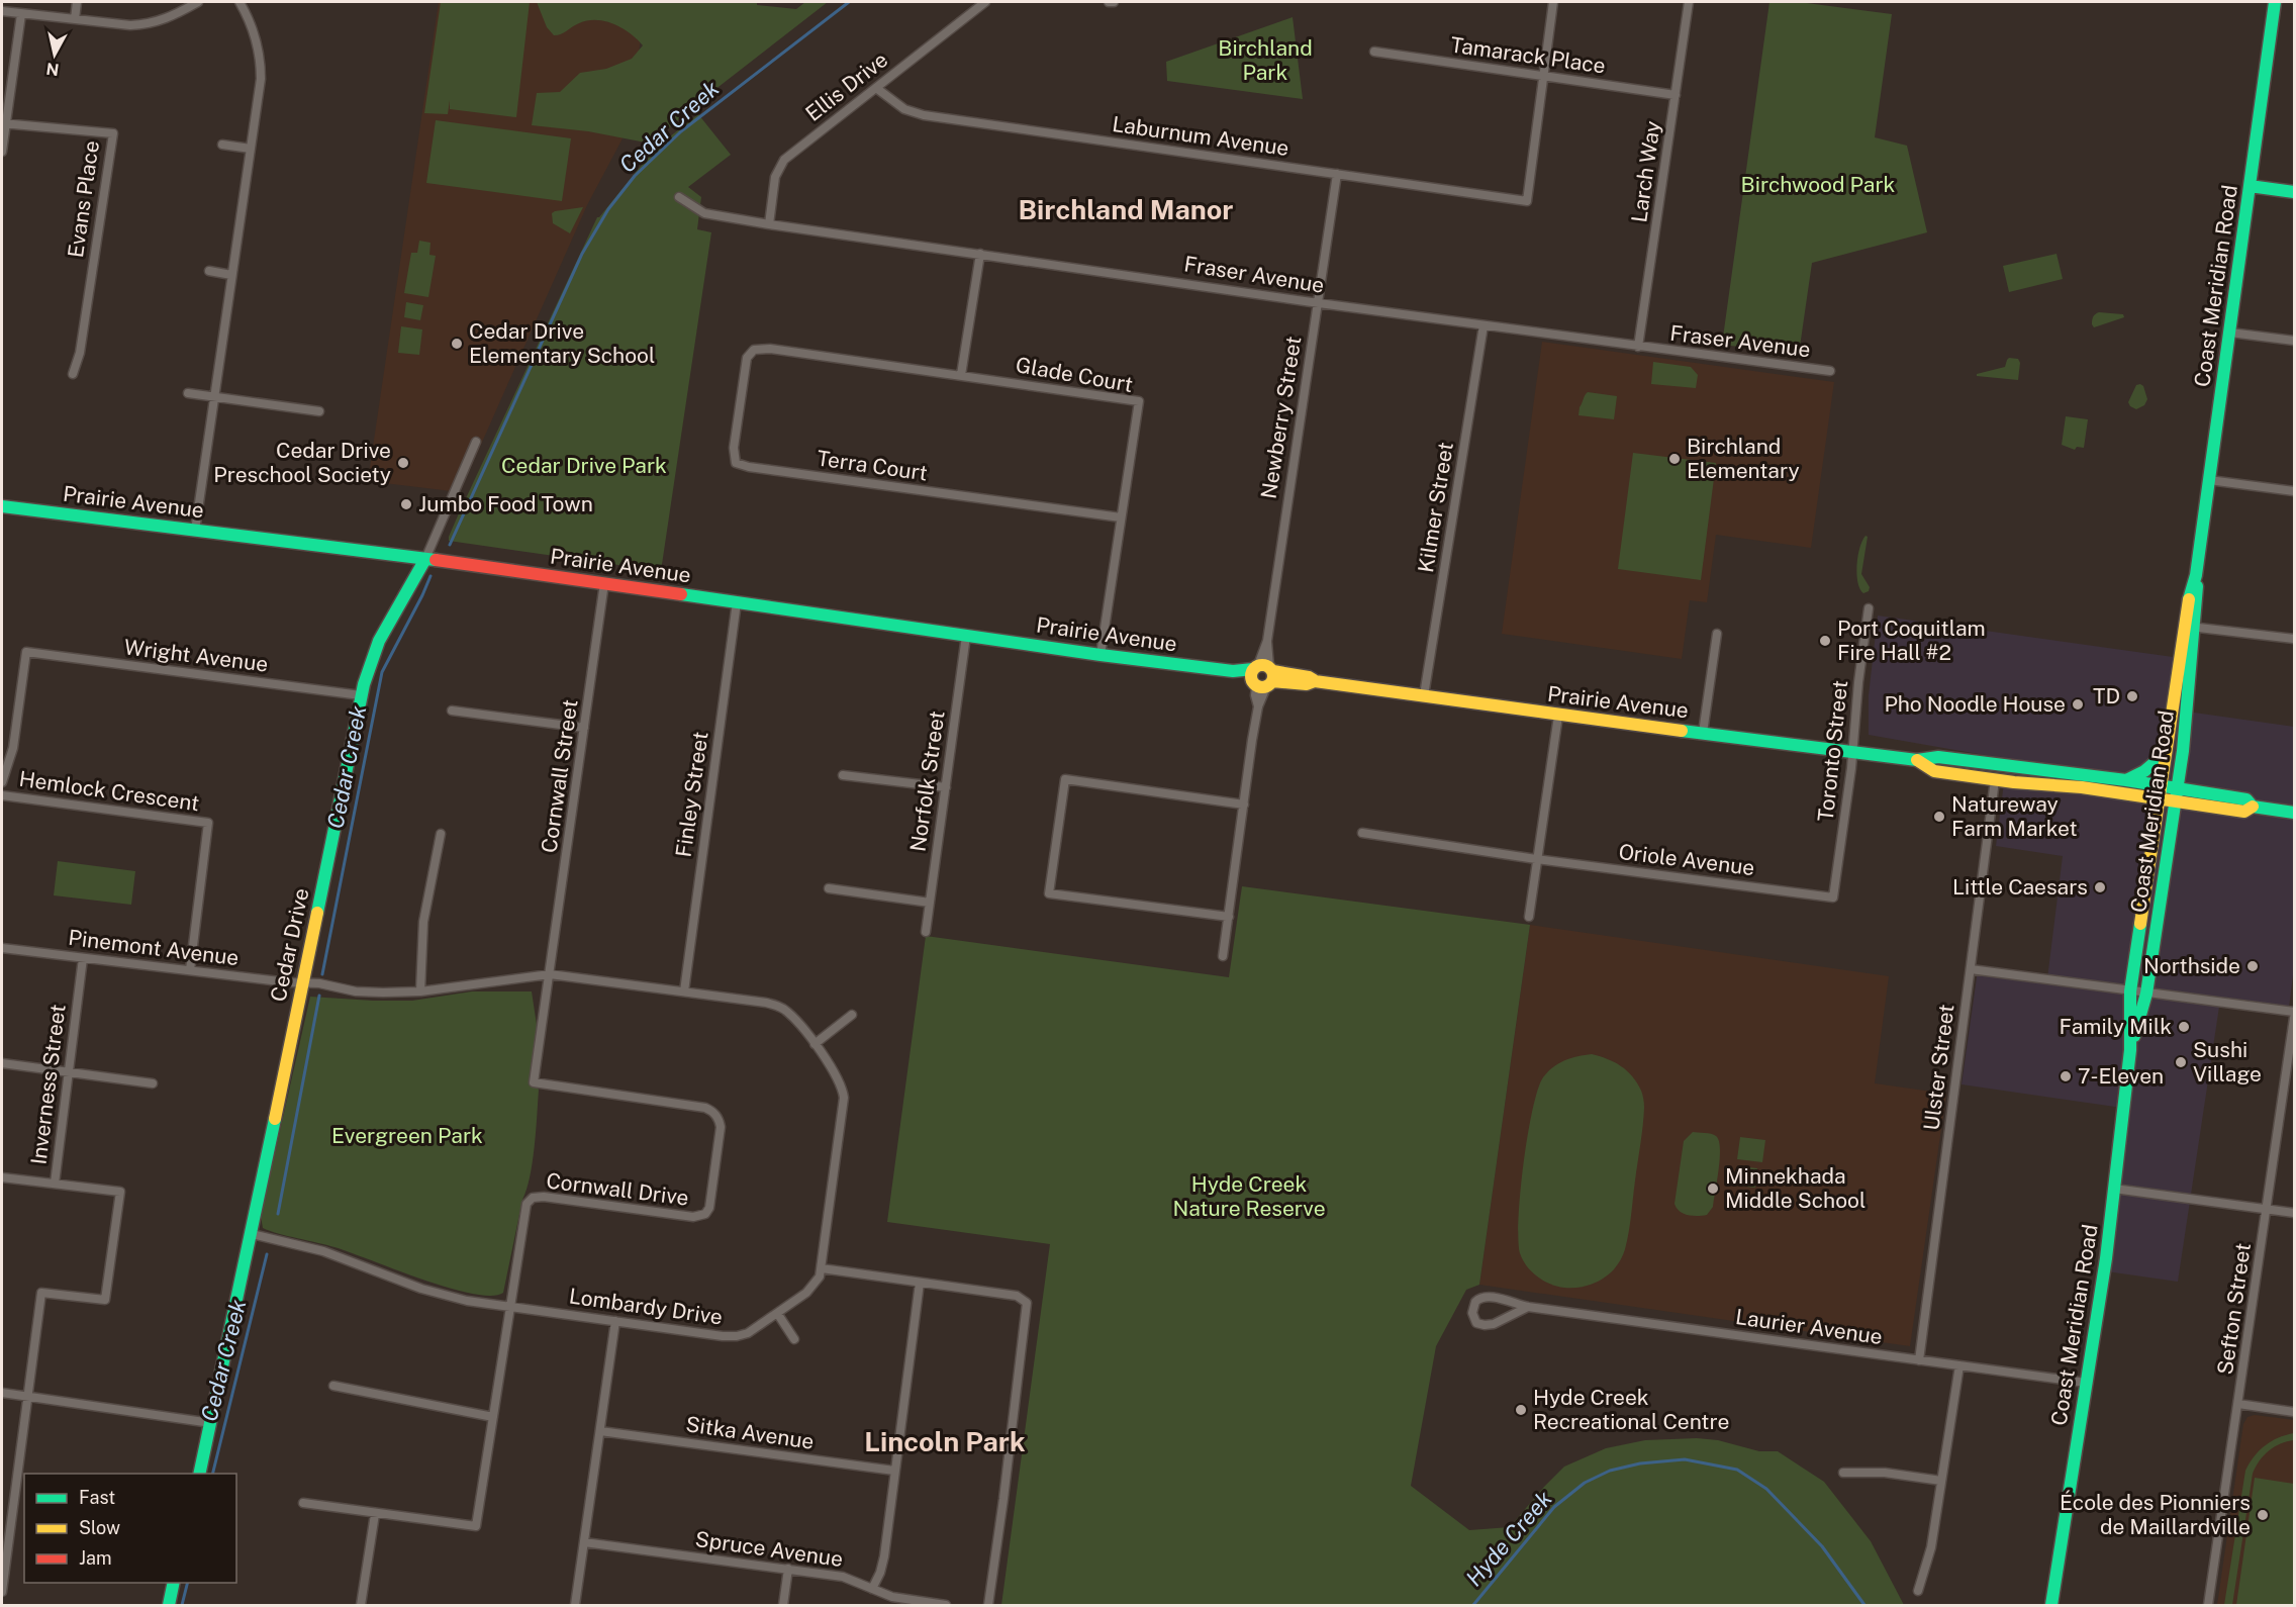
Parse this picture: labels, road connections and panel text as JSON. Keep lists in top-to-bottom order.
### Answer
{
  "streets": {
    "main road": ["Coast Meridian Road", "Prairie Avenue", "Cedar Drive"],
    "street": [
      "Tamarack Place",
      "Ellis Drive",
      "Laburnum Avenue",
      "Larch Way",
      "Evans Place",
      "Fraser Avenue",
      "Glade Court",
      "Newberry Street",
      "Terra Court",
      "Kilmer Street",
      "Wright Avenue",
      "Toronto Street",
      "Cornwall Street",
      "Norfolk Street",
      "Hemlock Crescent",
      "Finley Street",
      "Oriole Avenue",
      "Pinemont Avenue",
      "Ulster Street",
      "Inverness Street",
      "Cornwall Drive",
      "Lombardy Drive",
      "Sefton Street",
      "Laurier Avenue",
      "Sitka Avenue",
      "Spruce Avenue"
    ]
  },
  "crossings": [
    ["Tamarack Place", "Laburnum Avenue"],
    ["Tamarack Place", "Larch Way"],
    ["Ellis Drive", "Laburnum Avenue"],
    ["Ellis Drive", "Fraser Avenue"],
    ["Laburnum Avenue", "Newberry Street"],
    ["Larch Way", "Fraser Avenue"],
    ["Fraser Avenue", "Newberry Street"],
    ["Fraser Avenue", "Kilmer Street"],
    ["Coast Meridian Road", "Prairie Avenue"],
    ["Coast Meridian Road", "Laurier Avenue"],
    ["Glade Court", "Terra Court"],
    ["Glade Court", "Prairie Avenue"],
    ["Newberry Street", "Prairie Avenue"],
    ["Prairie Avenue", "Kilmer Street"],
    ["Prairie Avenue", "Toronto Street"],
    ["Prairie Avenue", "Cornwall Street"],
    ["Prairie Avenue", "Norfolk Street"],
    ["Prairie Avenue", "Finley Street"],
    ["Prairie Avenue", "Cedar Drive"],
    ["Prairie Avenue", "Ulster Street"],
    ["Wright Avenue", "Cedar Drive"],
    ["Toronto Street", "Oriole Avenue"],
    ["Cornwall Street", "Cornwall Drive"],
    ["Cornwall Street", "Lombardy Drive"],
    ["Hemlock Crescent", "Pinemont Avenue"],
    ["Finley Street", "Lombardy Drive"],
    ["Cedar Drive", "Pinemont Avenue"],
    ["Cedar Drive", "Lombardy Drive"],
    ["Pinemont Avenue", "Inverness Street"],
    ["Pinemont Avenue", "Lombardy Drive"],
    ["Ulster Street", "Laurier Avenue"],
    ["Cornwall Drive", "Lombardy Drive"]
  ],
  "districts": ["Birchland Manor", "Lincoln Park"],
  "water": ["Cedar Creek", "Hyde Creek"],
  "parks": [
    "Birchland Park",
    "Birchwood Park",
    "Cedar Drive Park",
    "Evergreen Park",
    "Hyde Creek Nature Reserve"
  ],
  "places": [
    "Cedar Drive Elementary School",
    "Birchland Elementary",
    "Cedar Drive Preschool Society",
    "Jumbo Food Town",
    "Port Coquitlam Fire Hall #2",
    "TD",
    "Pho Noodle House",
    "Natureway Farm Market",
    "Little Caesars",
    "Northside",
    "Family Milk",
    "Sushi Village",
    "7-Eleven",
    "Minnekhada Middle School",
    "Hyde Creek Recreational Centre",
    "École des Pionniers de Maillardville"
  ],
  "legend": ["Fast", "Slow", "Jam"],
  "north": "bottom"
}
